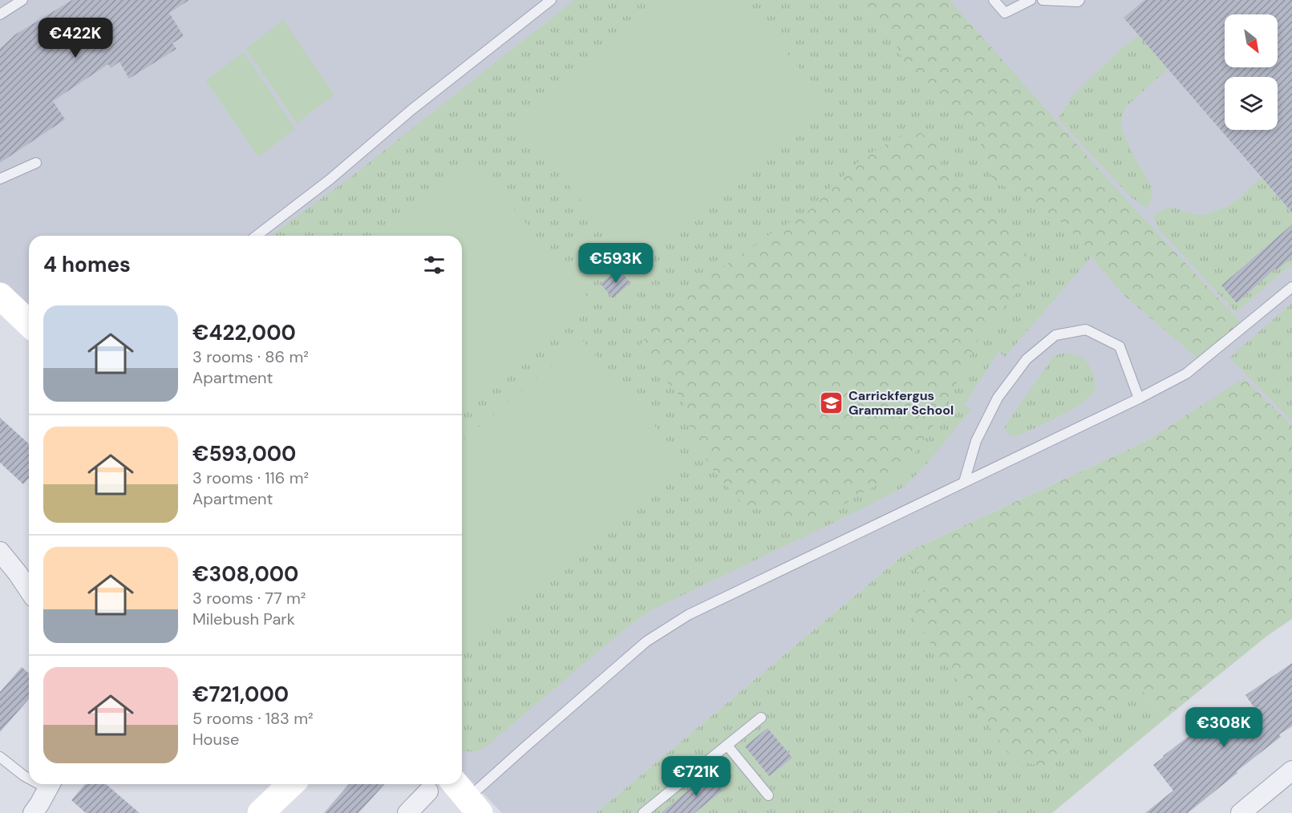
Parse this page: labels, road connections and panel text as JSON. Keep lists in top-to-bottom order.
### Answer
{
  "places": {
    "school or university": ["Carrickfergus Grammar School"]
  },
  "north": "bottom right",
  "page": {
    "price": [
      "€422K",
      "€593K",
      "€308K",
      "€721K"
    ],
    "heading": "4 homes",
    "list": [
      {
        "name": "€422,000",
        "note": "3 rooms · 86 m² · Apartment"
      },
      {
        "name": "€593,000",
        "note": "3 rooms · 116 m² · Apartment"
      },
      {
        "name": "€308,000",
        "note": "3 rooms · 77 m² · Milebush Park"
      },
      {
        "name": "€721,000",
        "note": "5 rooms · 183 m² · House"
      }
    ]
  }
}
